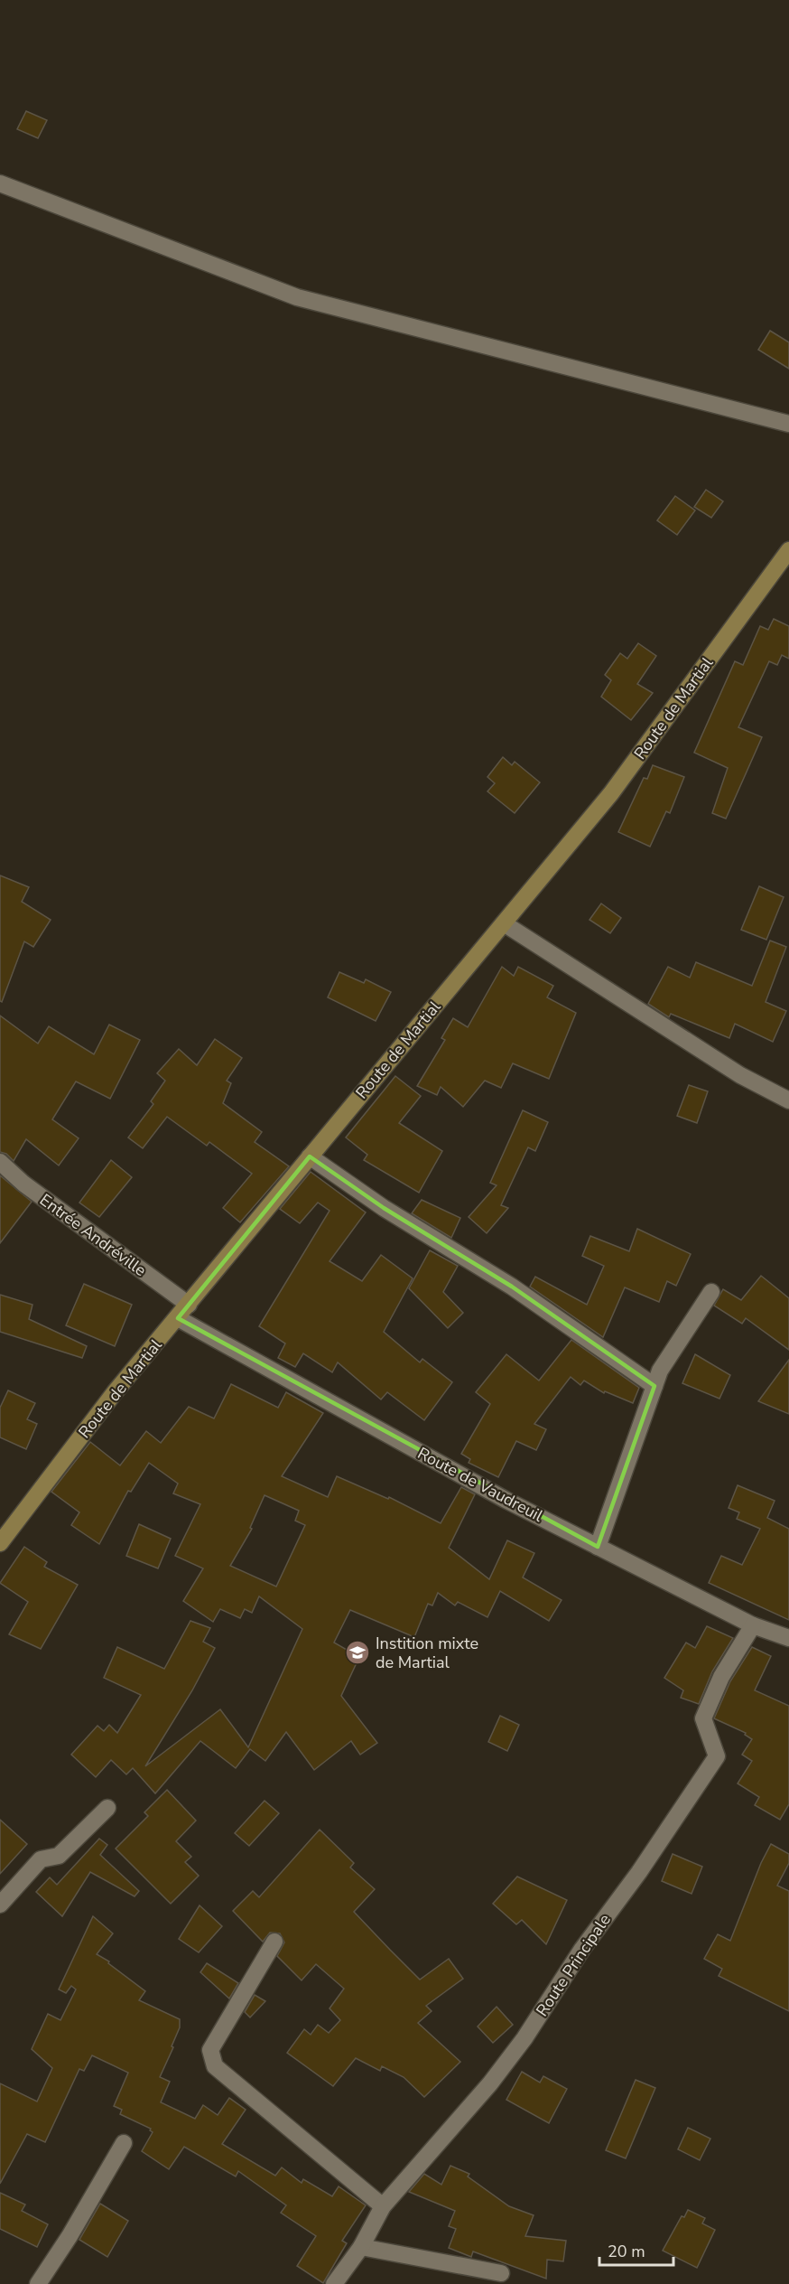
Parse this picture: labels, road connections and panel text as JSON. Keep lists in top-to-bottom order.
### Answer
{
  "streets": {
    "street": [
      "Route de Martial",
      "Entrée Andréville",
      "Route de Vaudreuil",
      "Route Principale"
    ]
  },
  "crossings": [
    ["Route de Martial", "Entrée Andréville"],
    ["Route de Martial", "Route de Vaudreuil"],
    ["Route de Vaudreuil", "Route Principale"]
  ],
  "places": {
    "school or university": ["Instition mixte de Martial"]
  },
  "scale_bar": "20 m"
}
